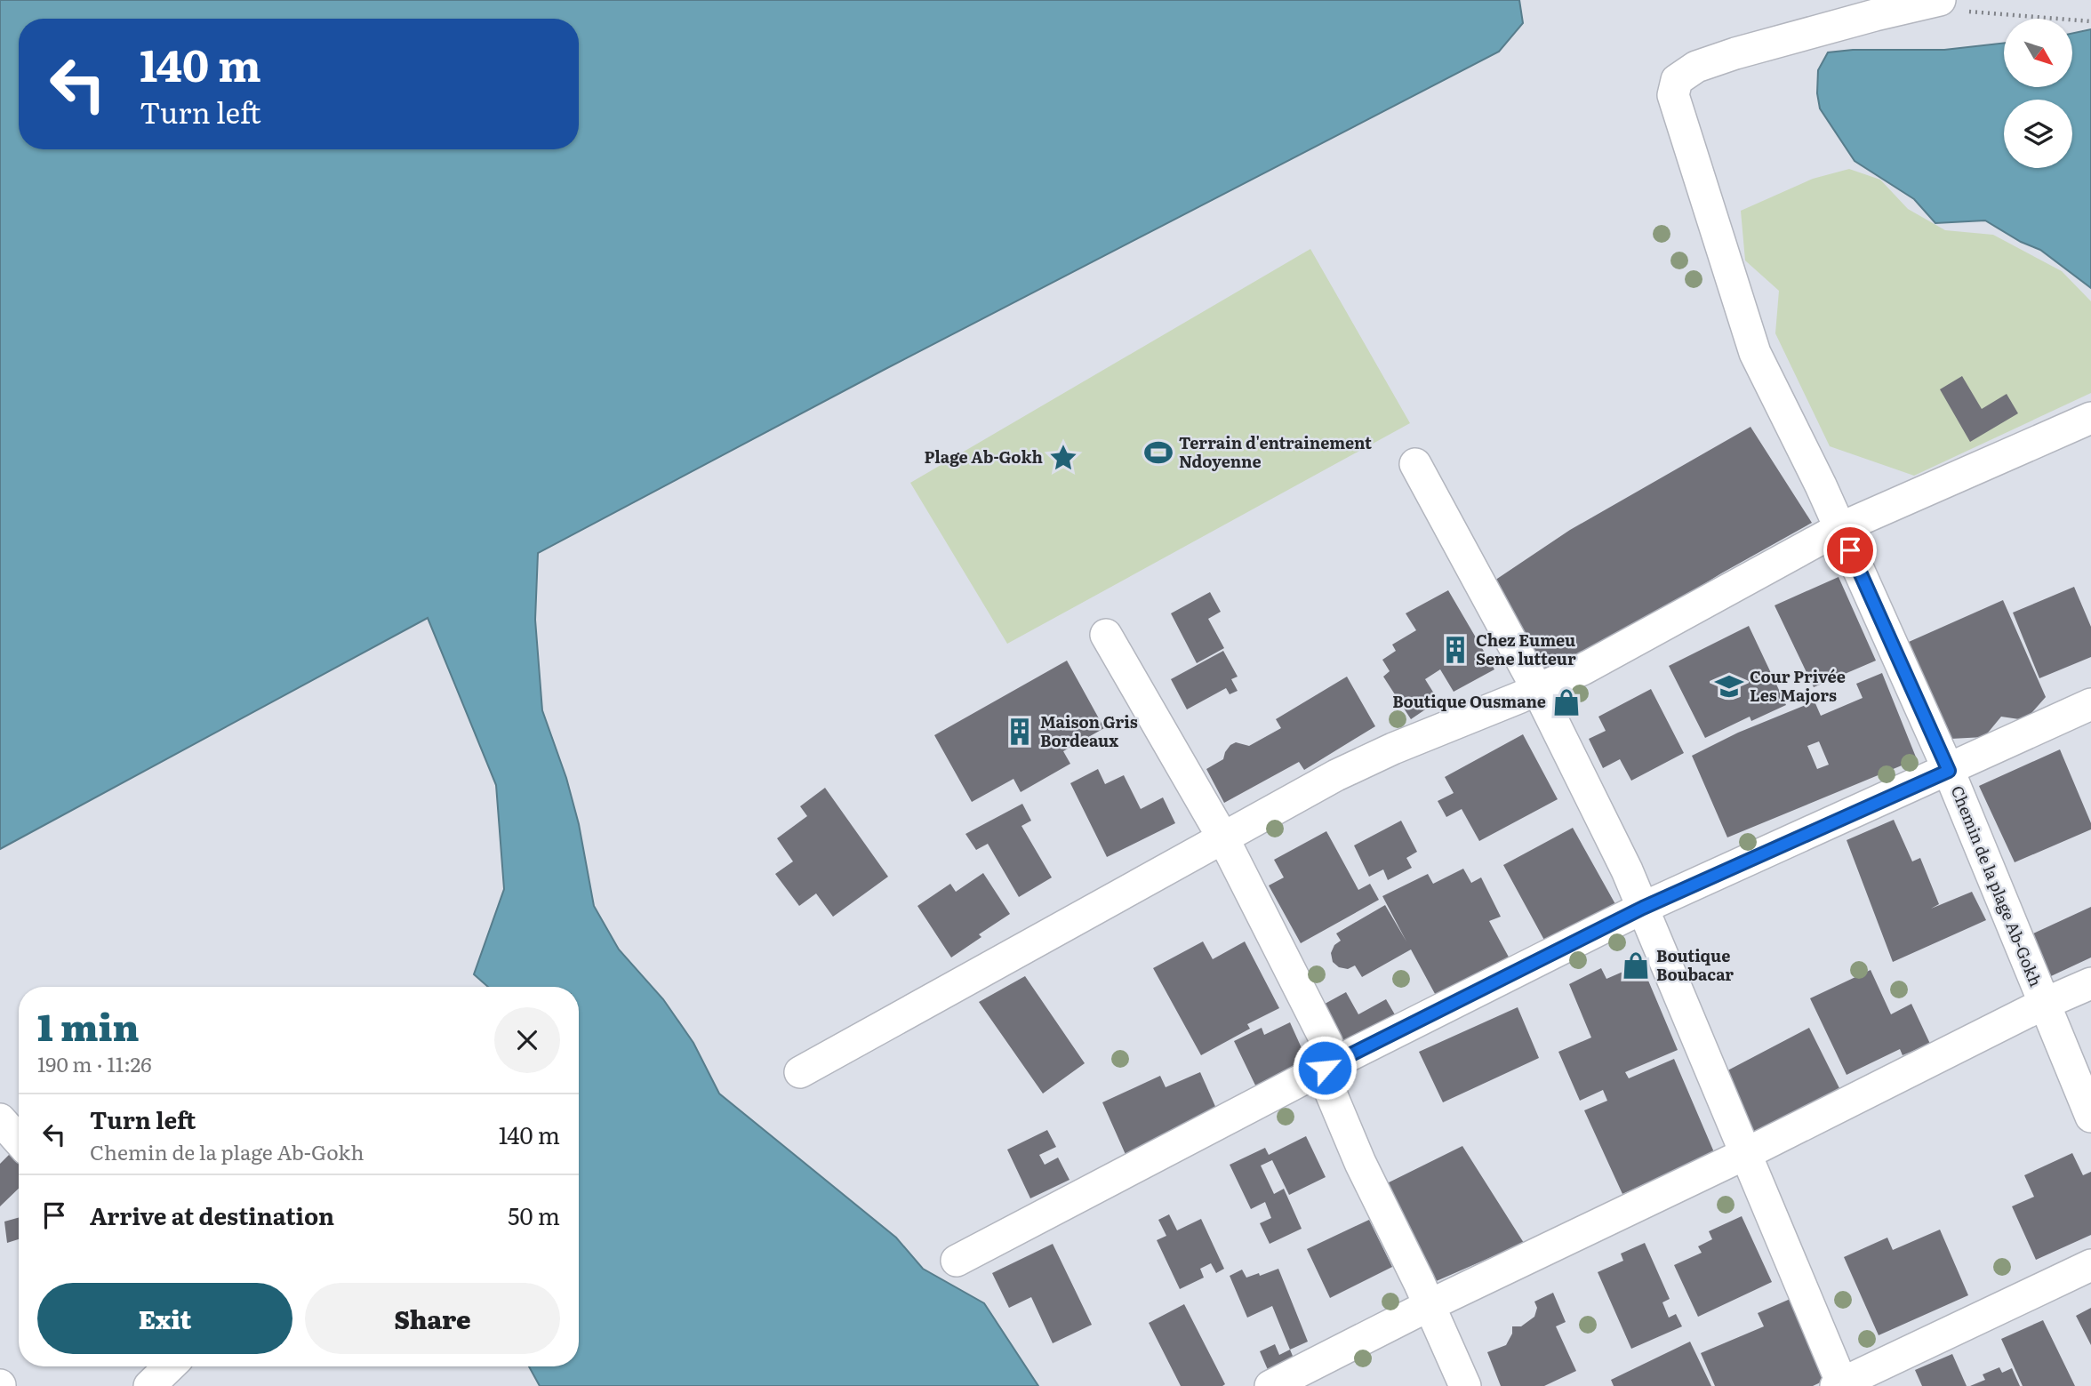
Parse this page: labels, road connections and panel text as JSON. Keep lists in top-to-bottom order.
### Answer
{
  "streets": {
    "street": ["Chemin de la plage Ab-Gokh"]
  },
  "places": {
    "sports": ["Terrain d'entrainement Ndoyenne"],
    "place": ["Plage Ab-Gokh"],
    "building": ["Chez Eumeu Sene lutteur", "Maison Gris Bordeaux"],
    "school or university": ["Cour Privée Les Majors"],
    "shop": ["Boutique Ousmane", "Boutique Boubacar"]
  },
  "north": "bottom right",
  "page": {
    "turn": ["140 m", "Turn left"],
    "heading": ["1 min", "190 m · 11:26"],
    "list": [
      {
        "name": "Turn left",
        "note": "Chemin de la plage Ab-Gokh",
        "value": "140 m"
      },
      {
        "name": "Arrive at destination",
        "value": "50 m"
      }
    ],
    "buttons": ["Exit", "Share"]
  }
}
